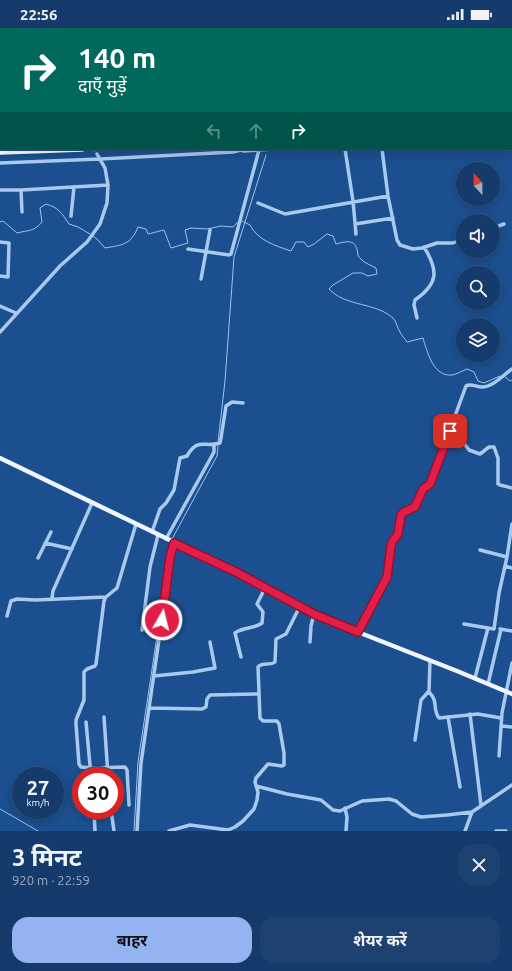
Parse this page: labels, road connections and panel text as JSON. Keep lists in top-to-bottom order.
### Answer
{
  "north": "top",
  "page": {
    "status": "22:56",
    "turn": ["140 m", "दाएँ मुड़ें"],
    "speed": "27 km/h",
    "limit": "30",
    "heading": ["3 मिनट", "920 m · 22:59"],
    "buttons": ["बाहर", "शेयर करें"]
  }
}
